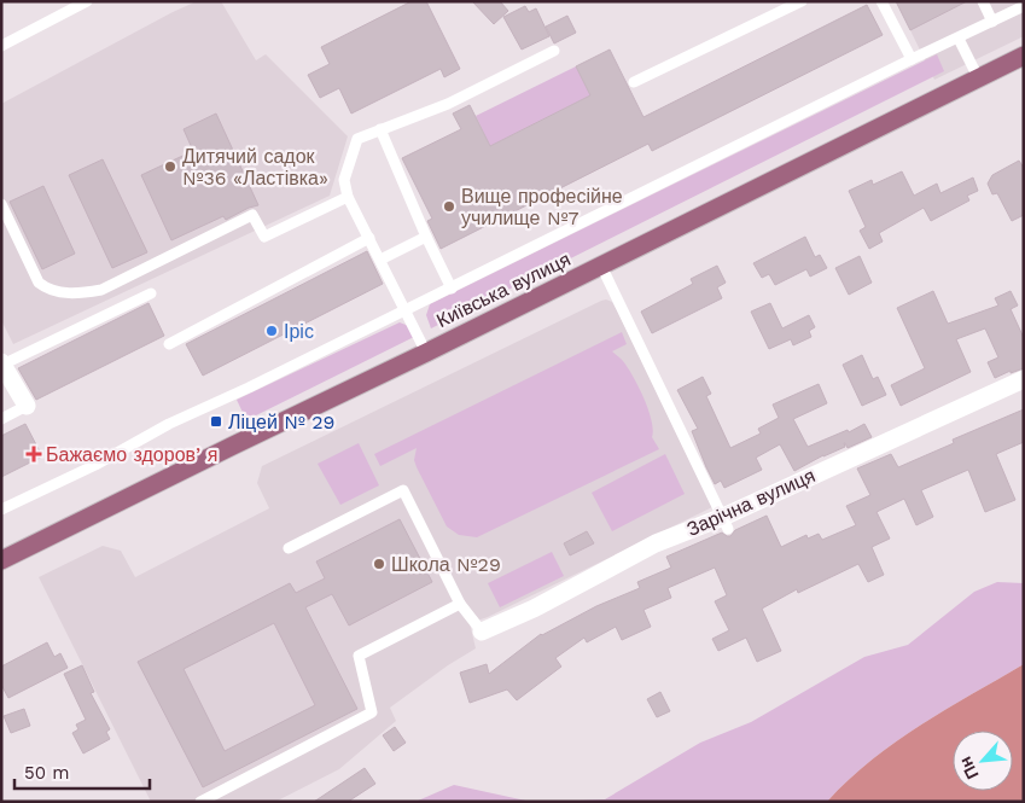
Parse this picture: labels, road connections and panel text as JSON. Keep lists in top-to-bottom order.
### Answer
{
  "streets": {
    "main road": ["Київська вулиця"],
    "street": ["Зарічна вулиця"]
  },
  "places": {
    "other": [
      "Дитячий садок №36 «Ластівка»",
      "Вище професійне училище №7",
      "Іріс",
      "Школа №29"
    ],
    "transit": ["Ліцей № 29"],
    "health": ["Бажаємо здоровʼя"]
  },
  "scale_bar": "50 m",
  "north": "bottom left"
}
